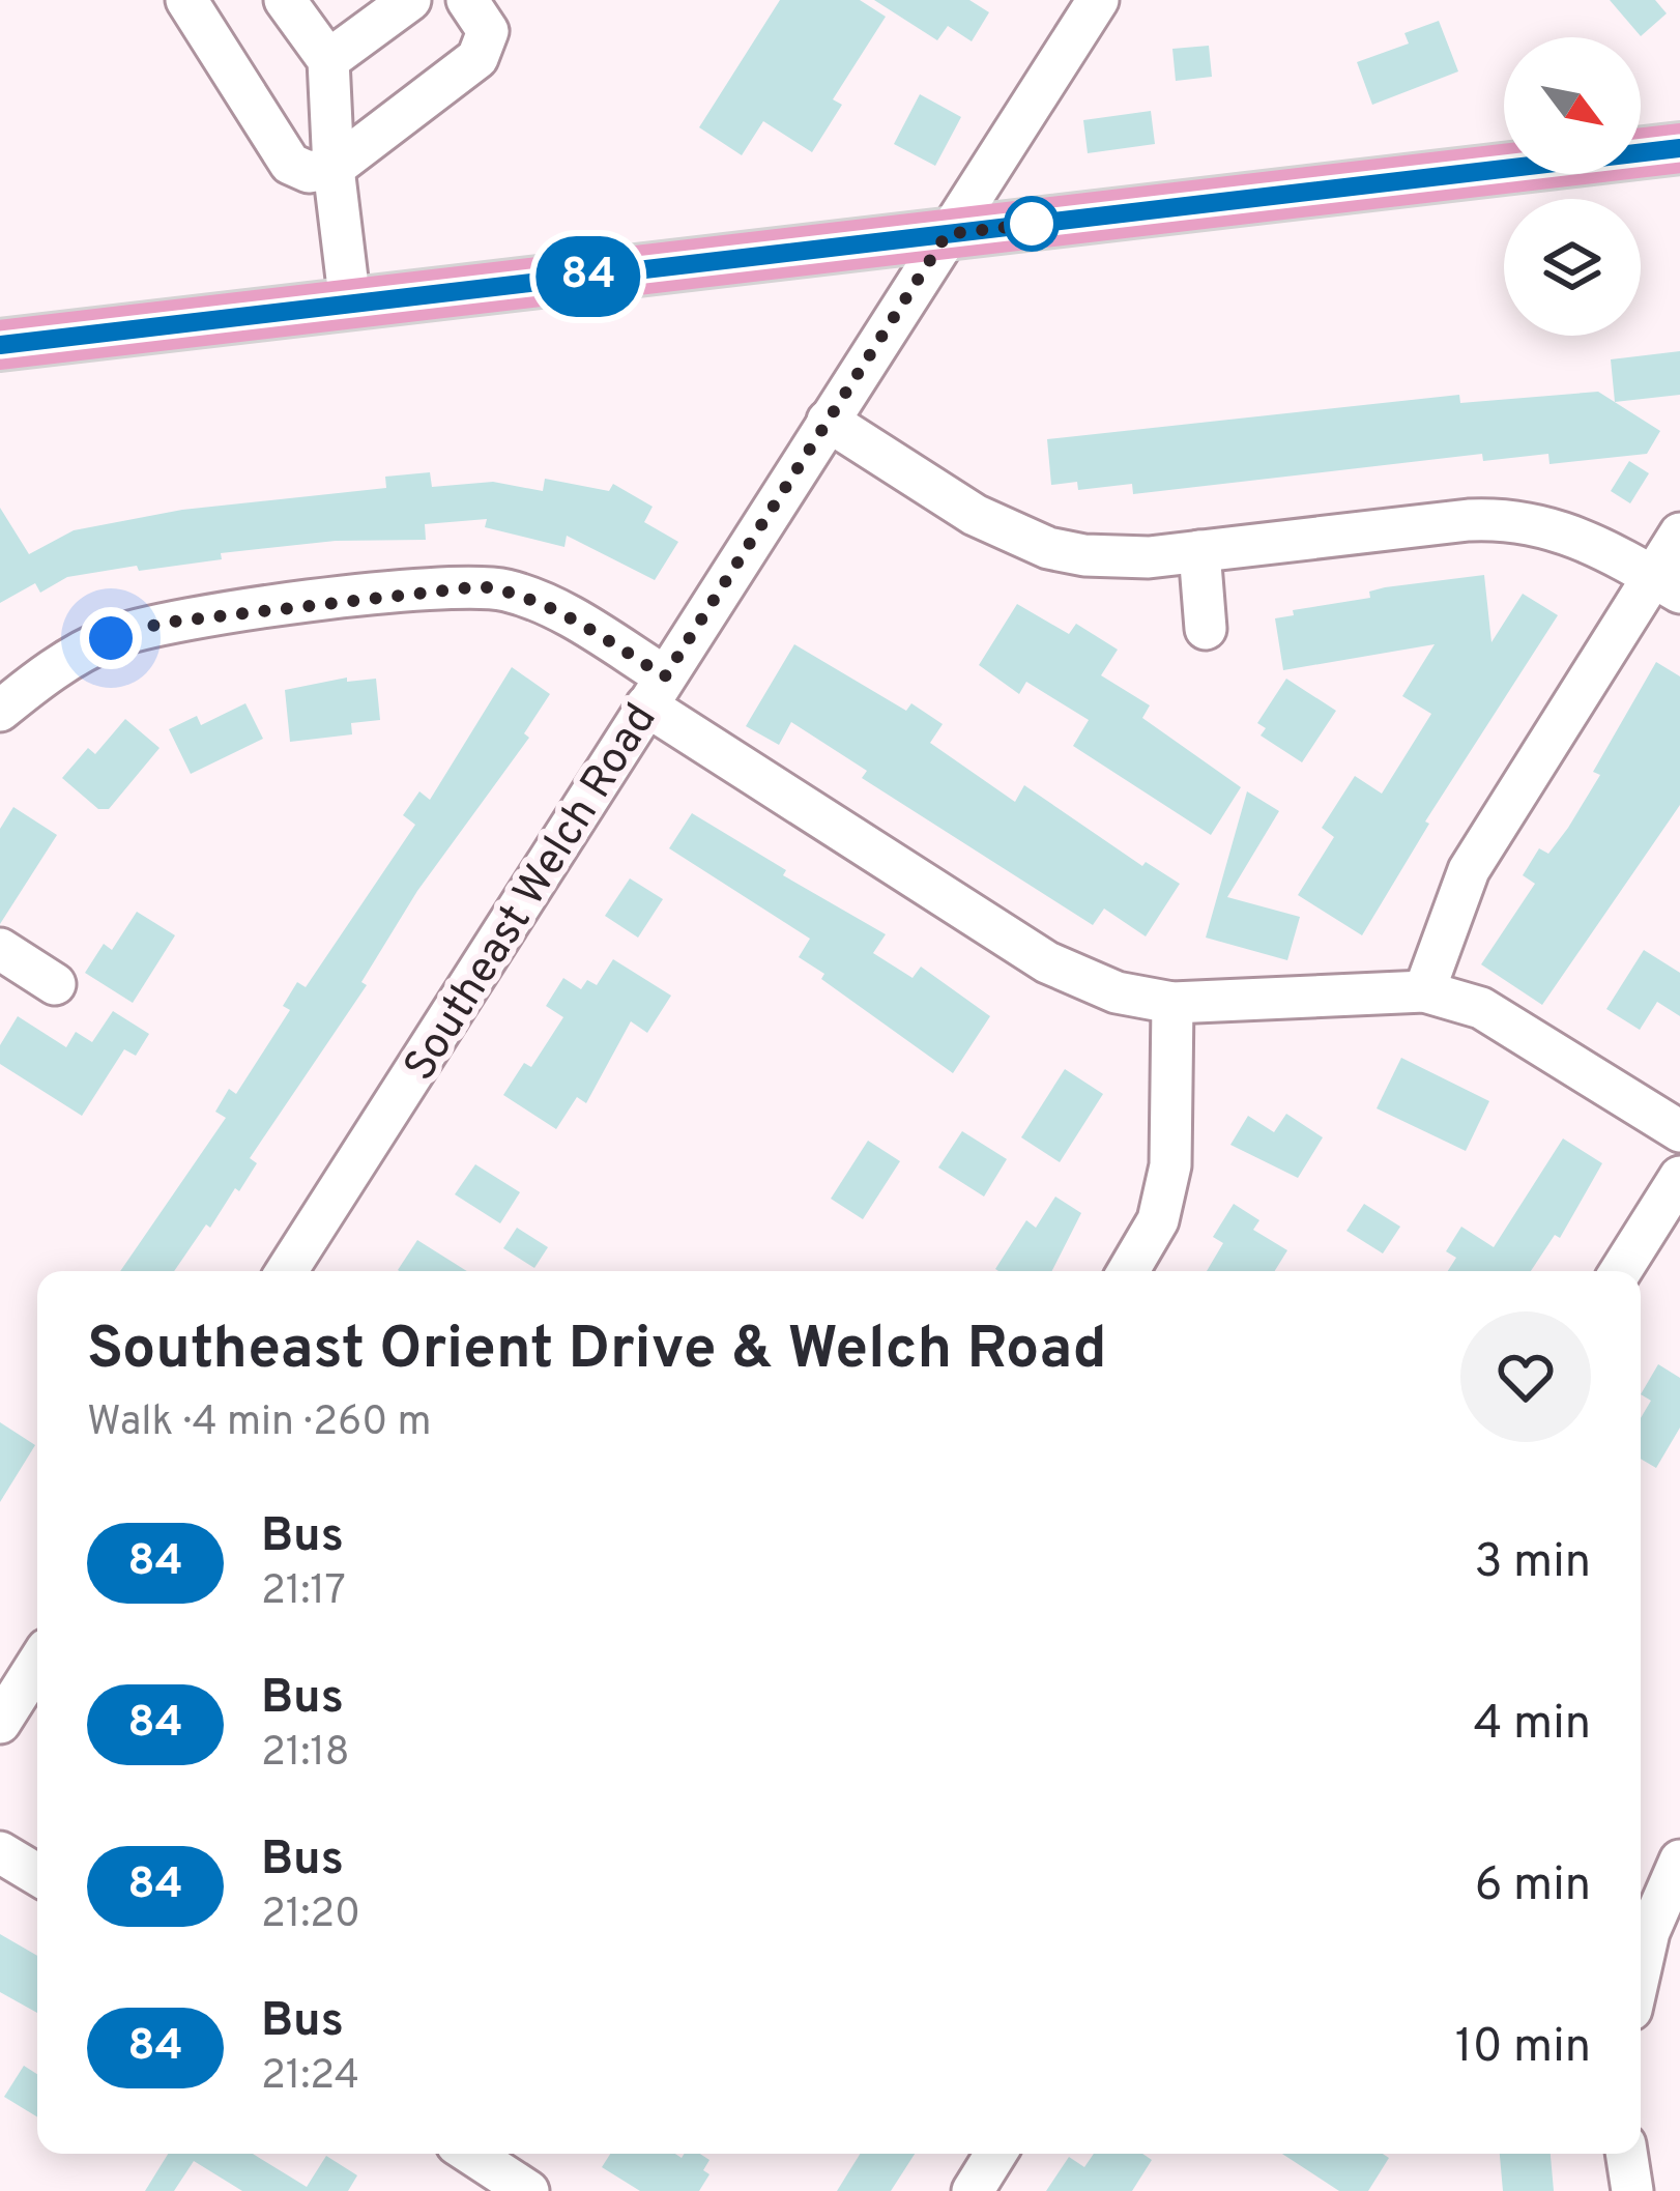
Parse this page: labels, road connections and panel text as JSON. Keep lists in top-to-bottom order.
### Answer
{
  "streets": {
    "street": ["Southeast Welch Road"]
  },
  "lines": ["bus line 84"],
  "north": "bottom right",
  "page": {
    "on_map": "84",
    "heading": ["Southeast Orient Drive & Welch Road", "Walk · 4 min · 260 m"],
    "list": [
      {
        "mark": "84",
        "name": "Bus",
        "note": "21:17",
        "value": "3 min"
      },
      {
        "mark": "84",
        "name": "Bus",
        "note": "21:18",
        "value": "4 min"
      },
      {
        "mark": "84",
        "name": "Bus",
        "note": "21:20",
        "value": "6 min"
      },
      {
        "mark": "84",
        "name": "Bus",
        "note": "21:24",
        "value": "10 min"
      }
    ]
  }
}
